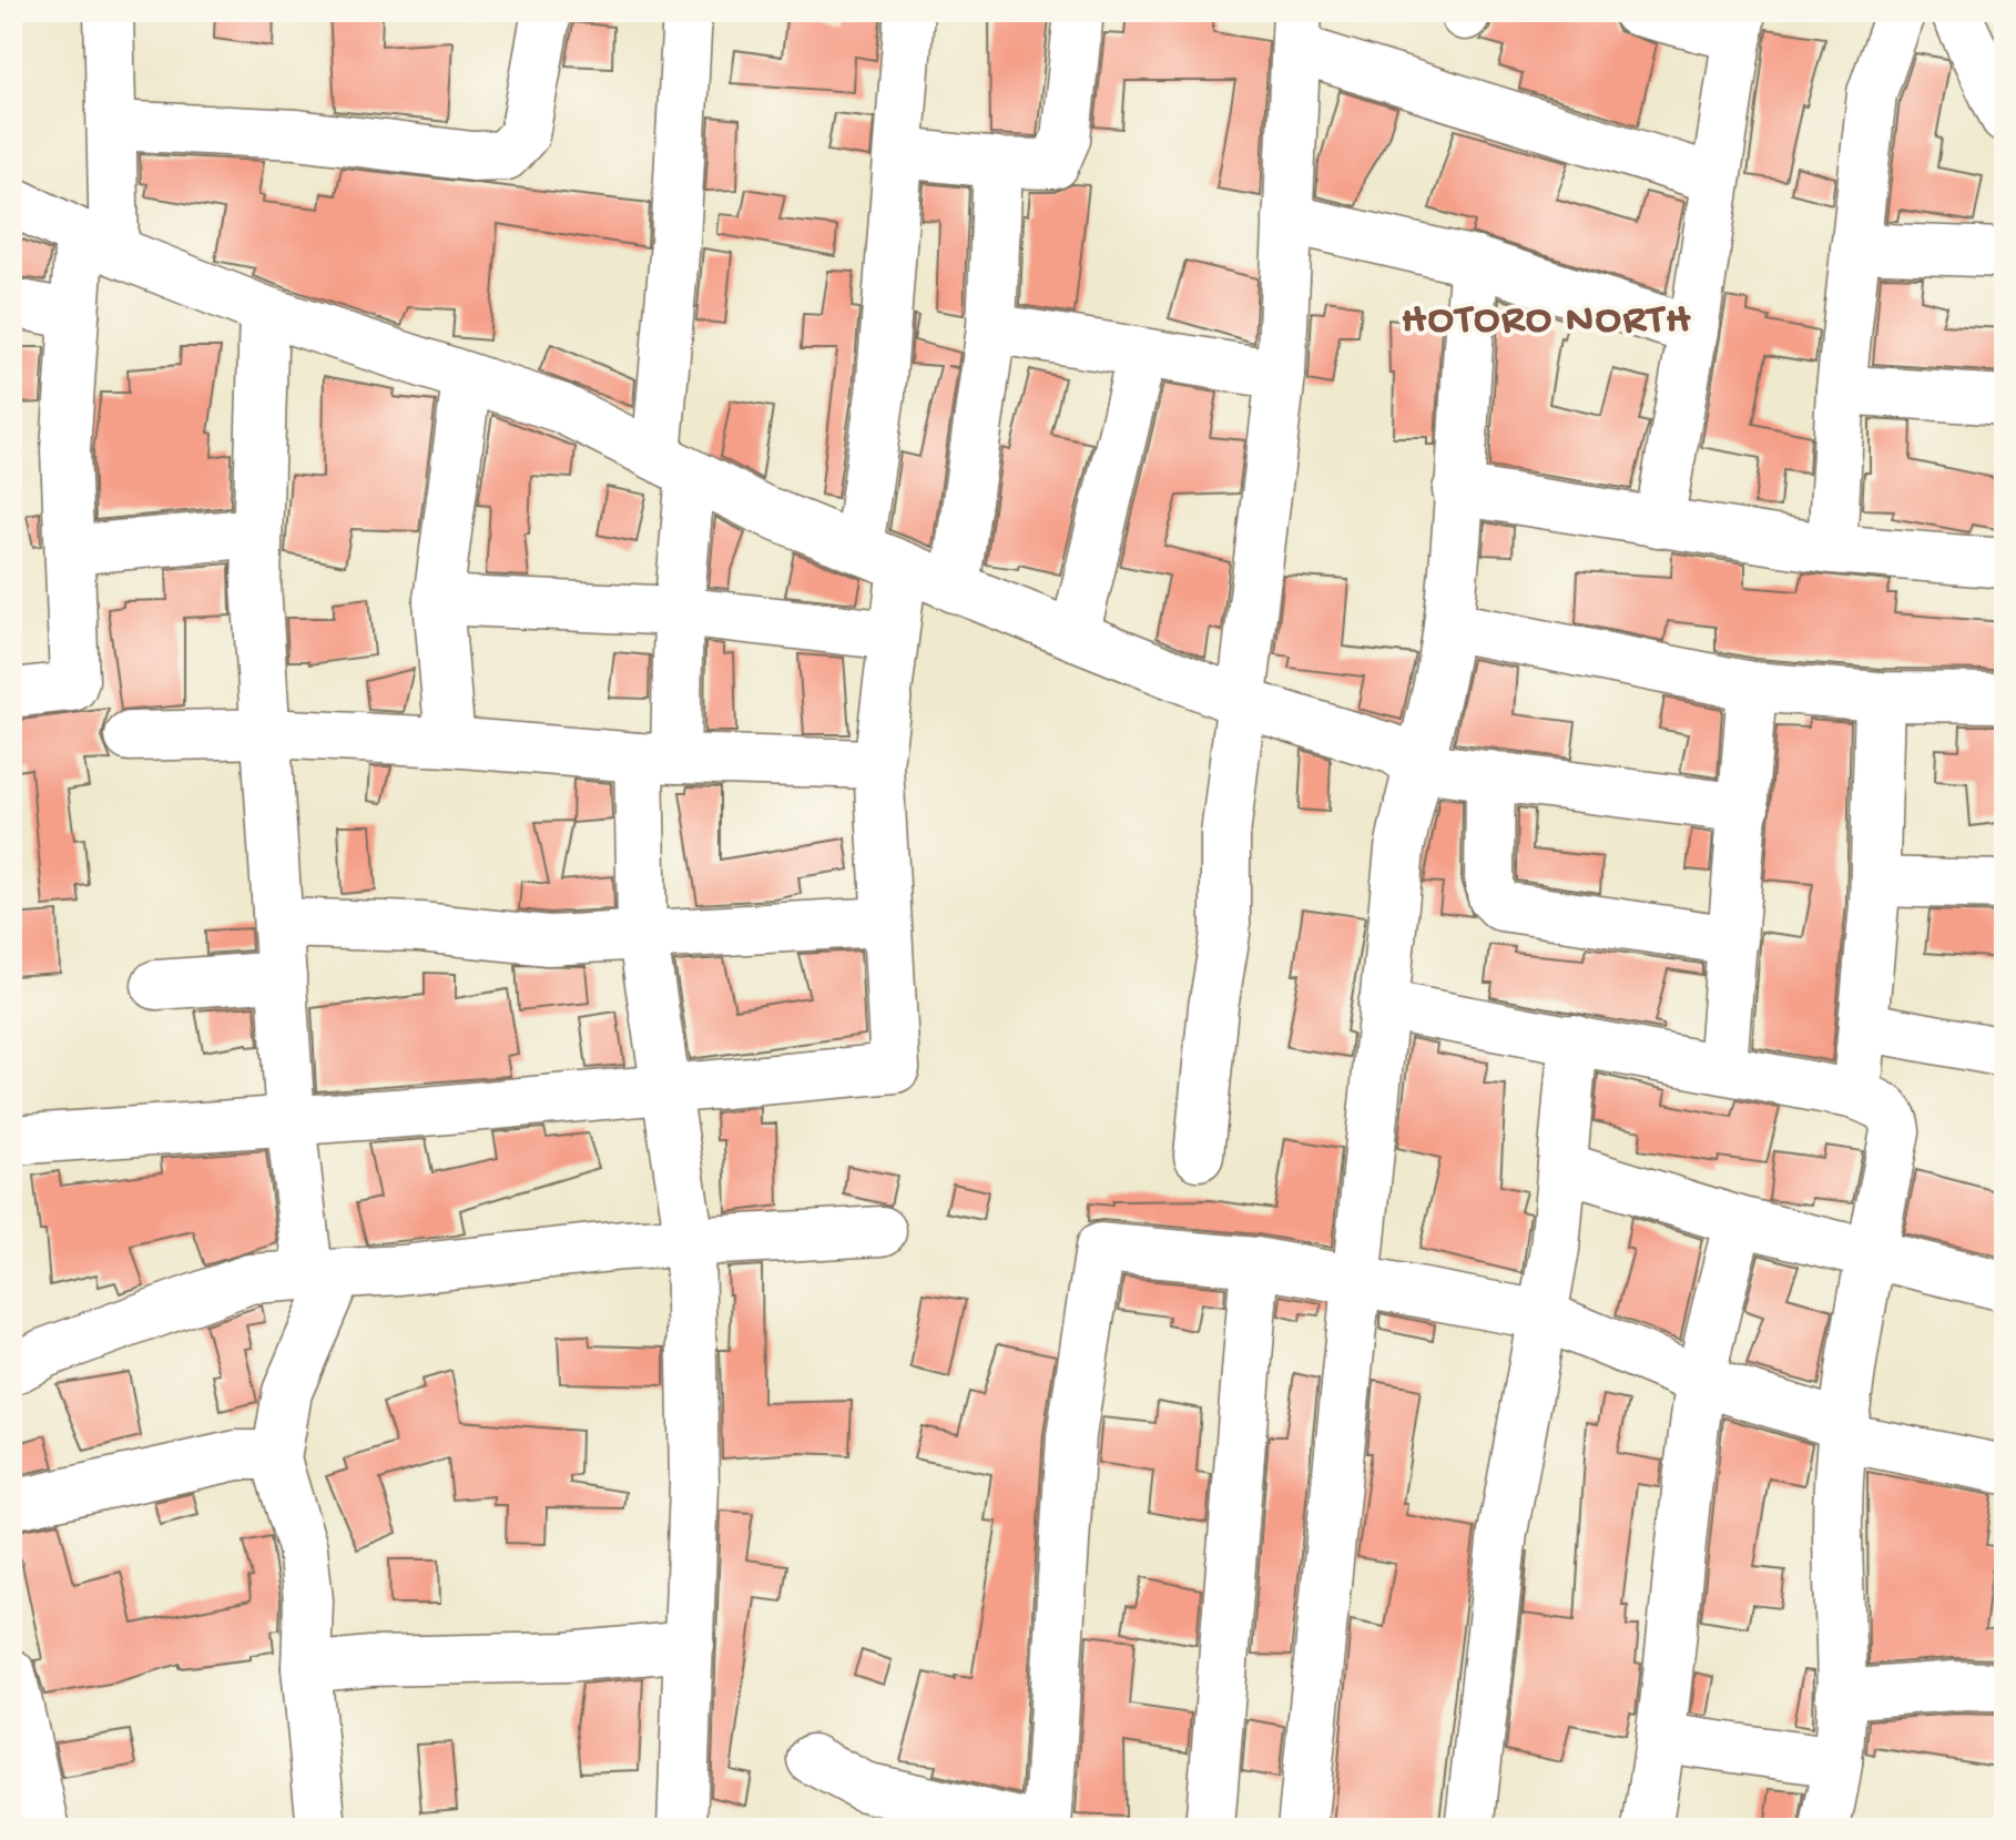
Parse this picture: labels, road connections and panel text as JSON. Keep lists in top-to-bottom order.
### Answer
{
  "districts": ["HOTORO NORTH"]
}
